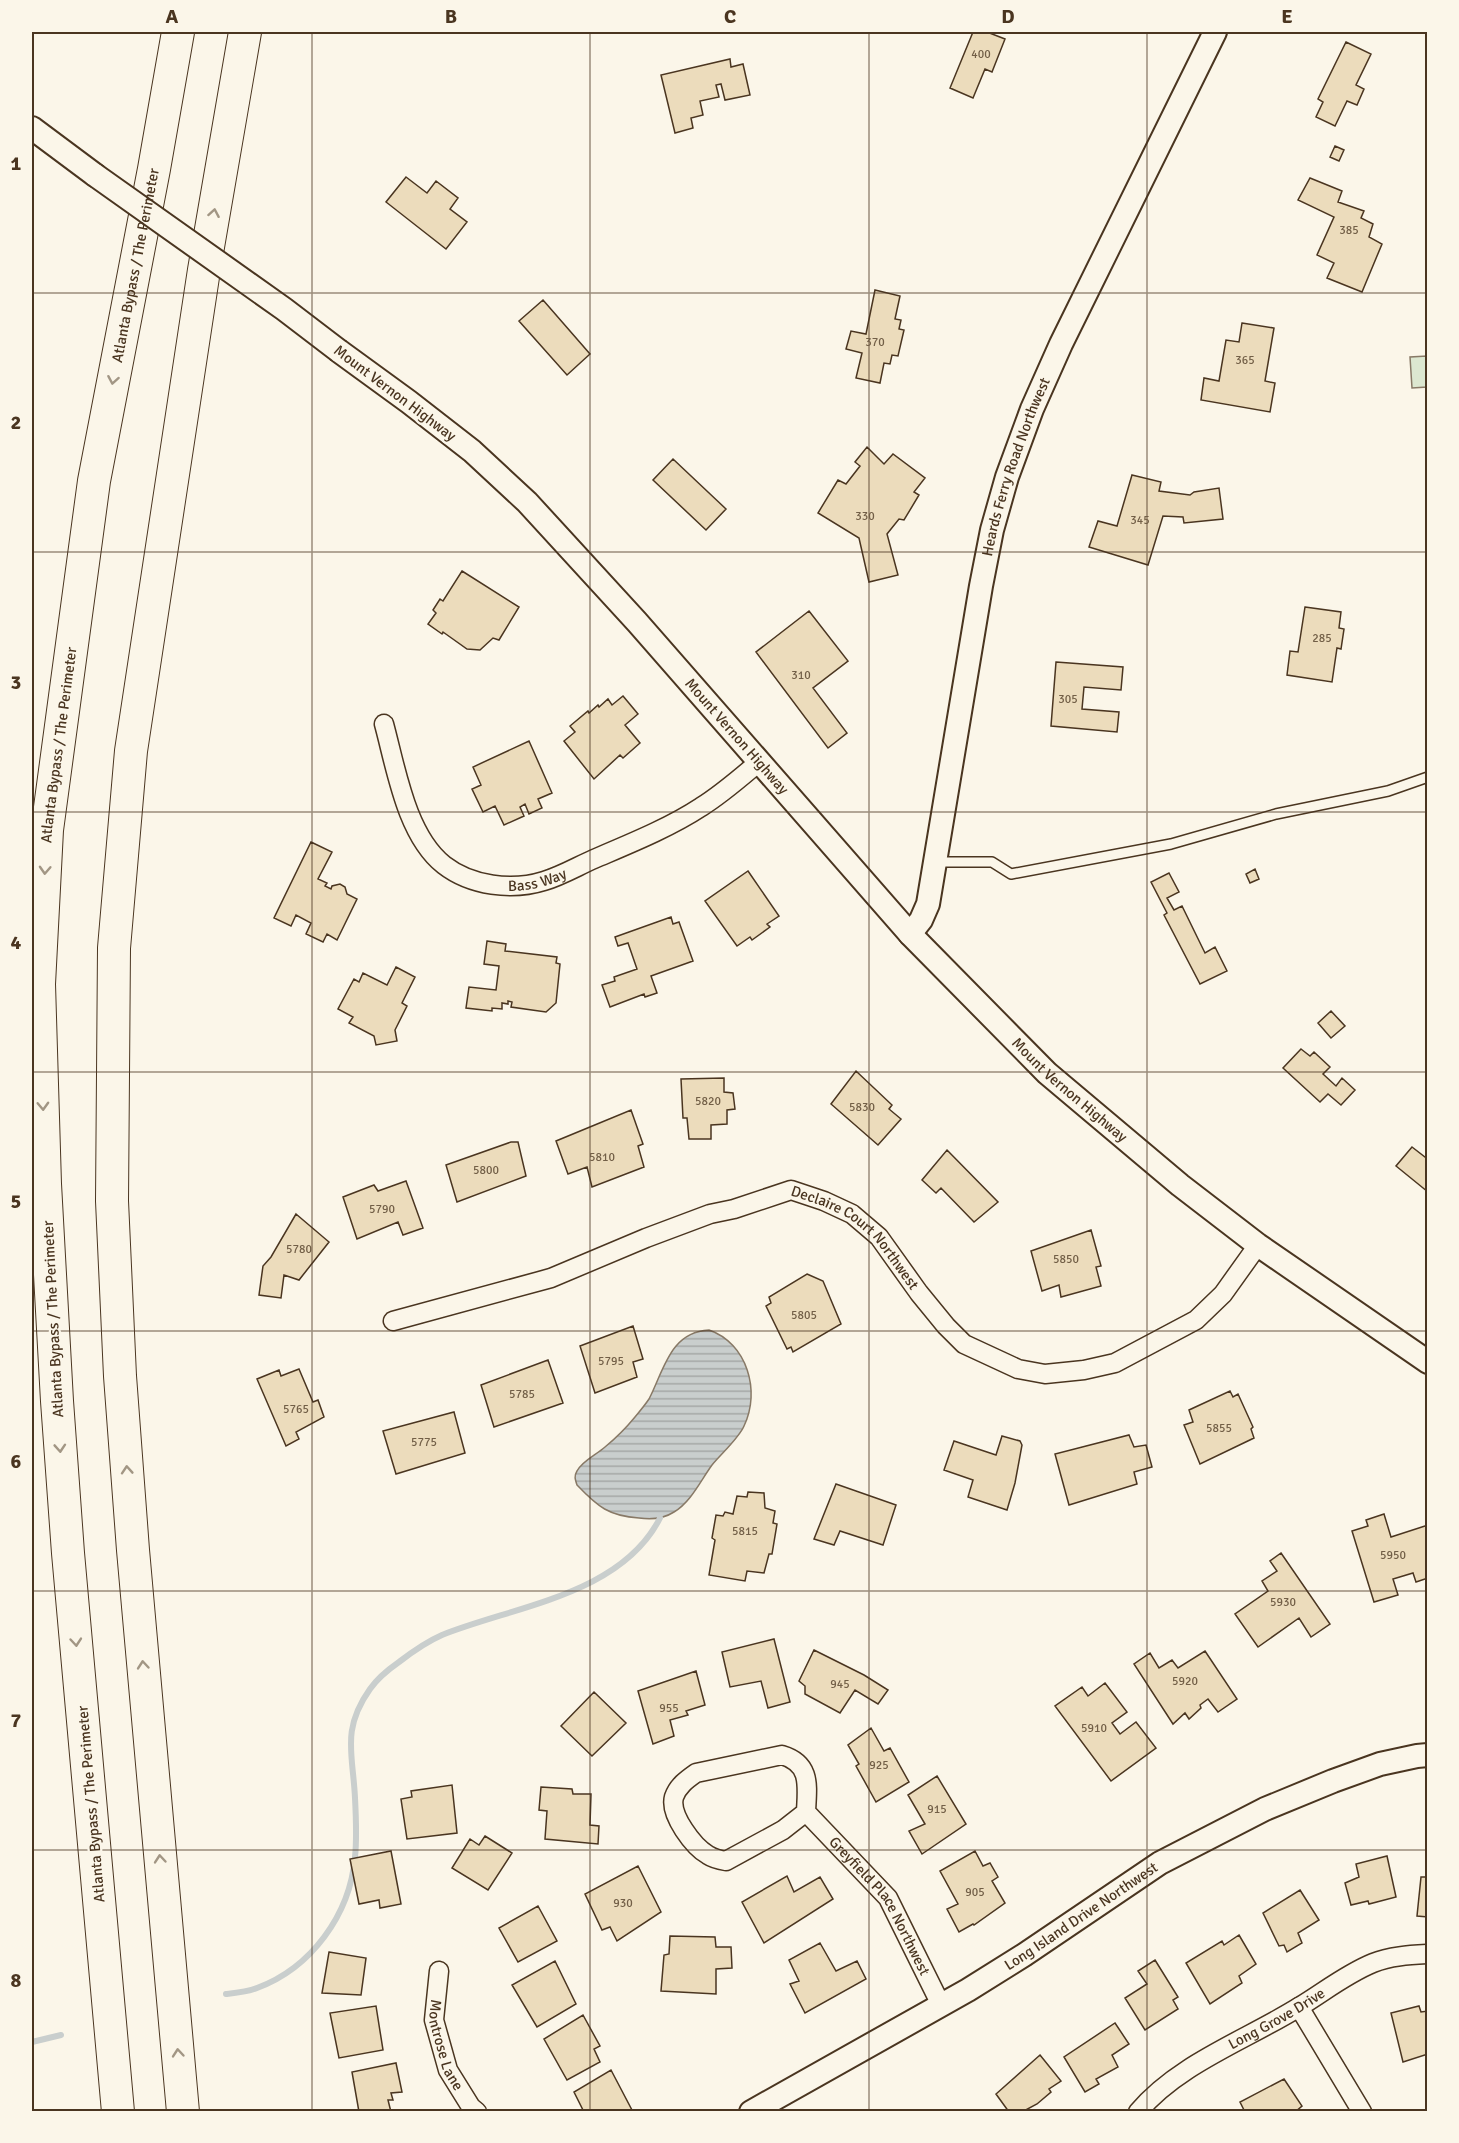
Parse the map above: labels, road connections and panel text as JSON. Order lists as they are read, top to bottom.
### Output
{
  "streets": {
    "highway": ["Atlanta Bypass / The Perimeter"],
    "street": [
      "Mount Vernon Highway",
      "Heards Ferry Road Northwest",
      "Bass Way",
      "Declaire Court Northwest",
      "Greyfield Place Northwest",
      "Long Island Drive Northwest",
      "Long Grove Drive",
      "Montrose Lane"
    ]
  },
  "crossings": [
    ["Mount Vernon Highway", "Heards Ferry Road Northwest"],
    ["Mount Vernon Highway", "Bass Way"],
    ["Mount Vernon Highway", "Declaire Court Northwest"],
    ["Greyfield Place Northwest", "Long Island Drive Northwest"]
  ],
  "house_numbers": [
    "400",
    "385",
    "370",
    "365",
    "330",
    "345",
    "285",
    "310",
    "305",
    "5820",
    "5830",
    "5810",
    "5800",
    "5790",
    "5780",
    "5850",
    "5805",
    "5795",
    "5785",
    "5765",
    "5855",
    "5775",
    "5815",
    "5950",
    "5930",
    "5920",
    "945",
    "955",
    "5910",
    "925",
    "915",
    "905",
    "930"
  ],
  "grid": {
    "columns": [
      "A",
      "B",
      "C",
      "D",
      "E"
    ],
    "rows": [
      "1",
      "2",
      "3",
      "4",
      "5",
      "6",
      "7",
      "8"
    ]
  }
}
